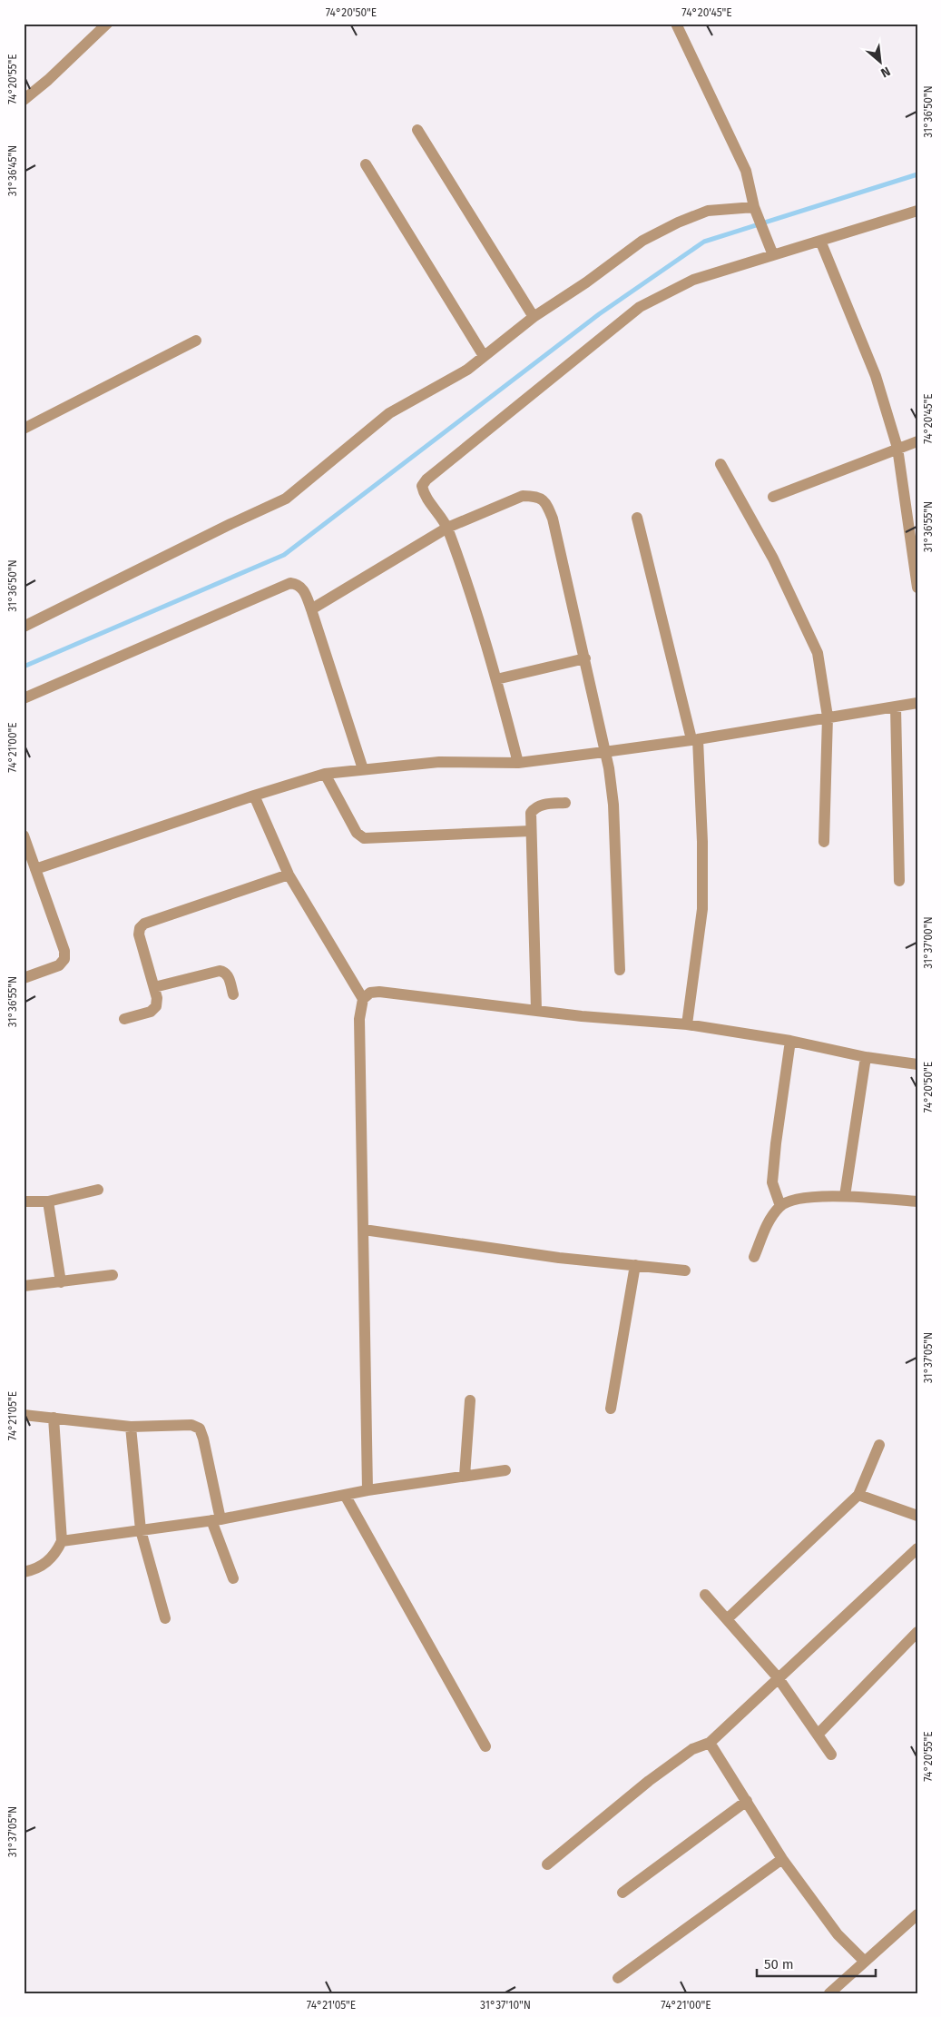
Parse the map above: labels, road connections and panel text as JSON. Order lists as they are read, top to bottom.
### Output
{
  "scale_bar": "50 m",
  "north": "bottom right",
  "coordinates": [
    "74°20'50\"E",
    "74°20'45\"E",
    "74°20'55\"E",
    "31°36'50\"N",
    "31°36'45\"N",
    "31°36'55\"N",
    "74°21'00\"E",
    "31°37'00\"N",
    "31°37'05\"N",
    "74°21'05\"E",
    "31°37'10\"N"
  ]
}
